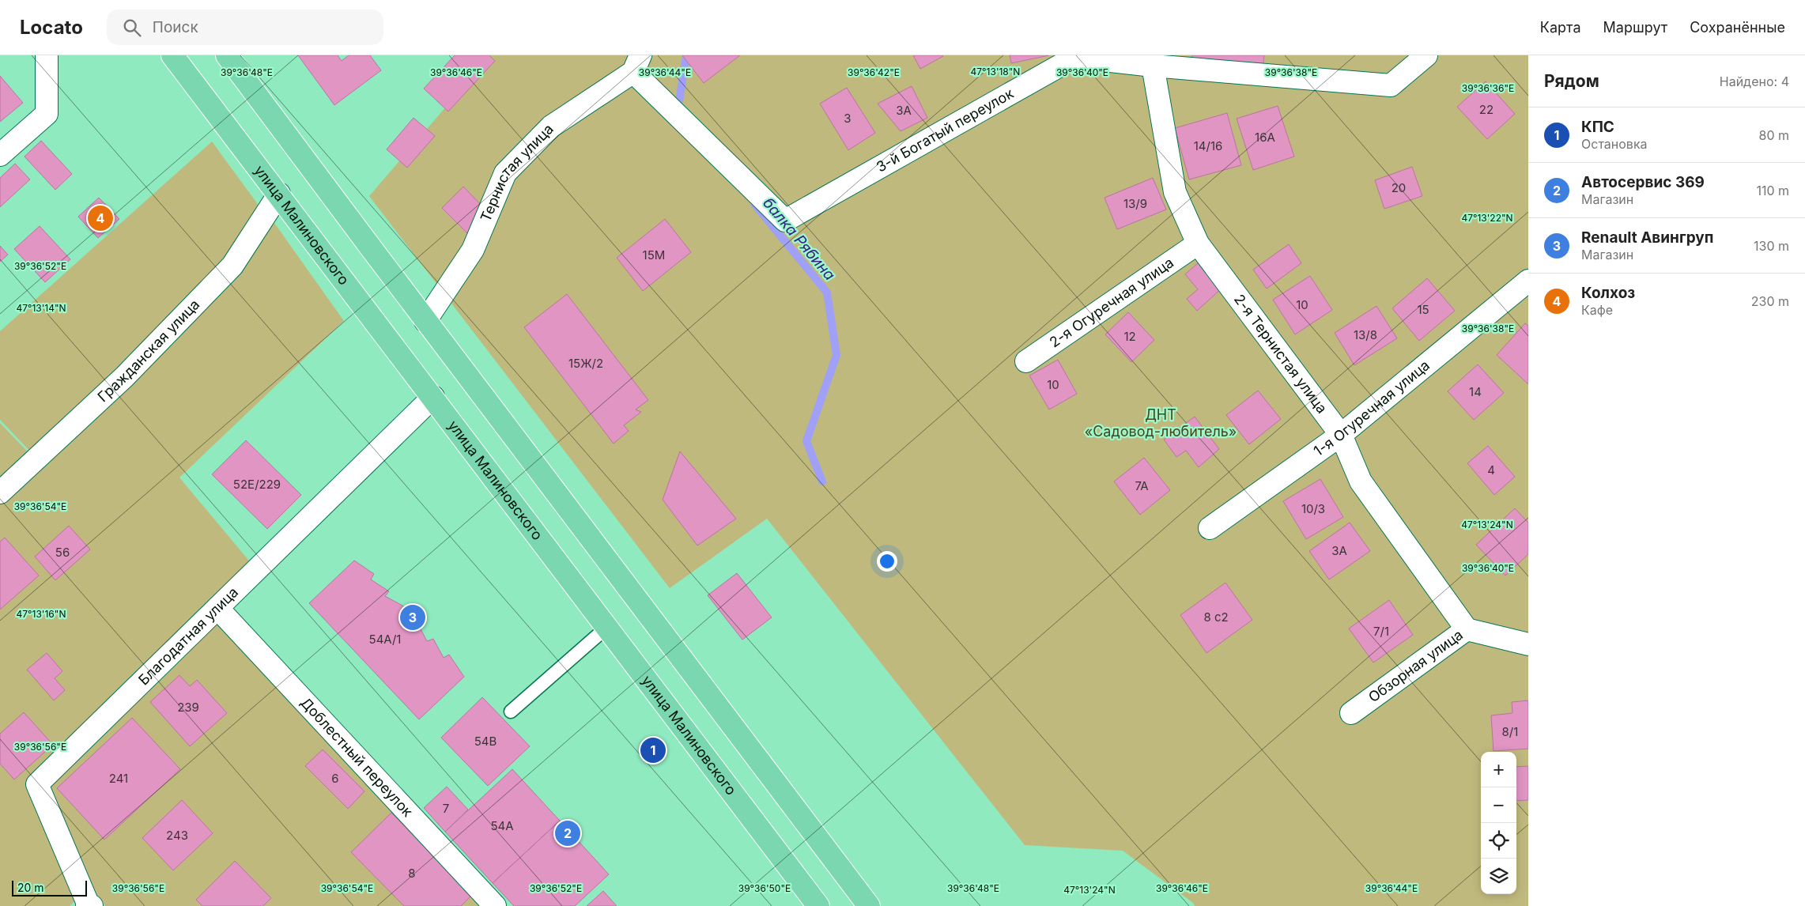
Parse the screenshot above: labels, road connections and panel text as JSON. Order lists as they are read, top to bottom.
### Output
{
  "streets": {
    "highway": ["улица Малиновского"],
    "street": [
      "3-й Богатый переулок",
      "Тернистая улица",
      "2-я Огуречная улица",
      "Гражданская улица",
      "2-я Тернистая улица",
      "1-я Огуречная улица",
      "Благодатная улица",
      "Обзорная улица",
      "Доблестный переулок"
    ]
  },
  "crossings": [
    ["3-й Богатый переулок", "Тернистая улица"],
    ["3-й Богатый переулок", "2-я Тернистая улица"],
    ["улица Малиновского", "Гражданская улица"],
    ["улица Малиновского", "Благодатная улица"],
    ["2-я Огуречная улица", "2-я Тернистая улица"],
    ["2-я Тернистая улица", "1-я Огуречная улица"],
    ["2-я Тернистая улица", "Обзорная улица"],
    ["Благодатная улица", "Доблестный переулок"]
  ],
  "water": ["балка Рябина"],
  "parks": ["ДНТ «Садовод-любитель»"],
  "house_numbers": [
    "22",
    "3А",
    "3",
    "16А",
    "14/16",
    "20",
    "13/9",
    "15М",
    "10",
    "15",
    "13/8",
    "12",
    "15Ж/2",
    "10",
    "14",
    "4",
    "52Е/229",
    "7А",
    "10/3",
    "3А",
    "56",
    "8 с2",
    "7/1",
    "54А/1",
    "239",
    "8/1",
    "54В",
    "241",
    "6",
    "7",
    "54А",
    "243",
    "8"
  ],
  "scale_bar": "20 m",
  "page": {
    "header": "Locato",
    "search": "Поиск",
    "nav": ["Карта", "Маршрут", "Сохранённые"],
    "heading": ["Рядом", "Найдено: 4"],
    "list": [
      {
        "mark": "1",
        "name": "КПС",
        "note": "Остановка",
        "value": "80 m"
      },
      {
        "mark": "2",
        "name": "Автосервис 369",
        "note": "Магазин",
        "value": "110 m"
      },
      {
        "mark": "3",
        "name": "Renault Авингруп",
        "note": "Магазин",
        "value": "130 m"
      },
      {
        "mark": "4",
        "name": "Колхоз",
        "note": "Кафе",
        "value": "230 m"
      }
    ],
    "pins": [
      "4",
      "3",
      "1",
      "2"
    ],
    "map_buttons": ["+", "−"],
    "scale": "20 m"
  },
  "coordinates": [
    "47°13'18\"N",
    "39°36'38\"E",
    "39°36'48\"E",
    "39°36'46\"E",
    "39°36'44\"E",
    "39°36'42\"E",
    "39°36'40\"E",
    "39°36'36\"E",
    "47°13'22\"N",
    "39°36'52\"E",
    "47°13'14\"N",
    "39°36'54\"E",
    "47°13'24\"N",
    "47°13'16\"N",
    "39°36'56\"E",
    "39°36'50\"E"
  ]
}
